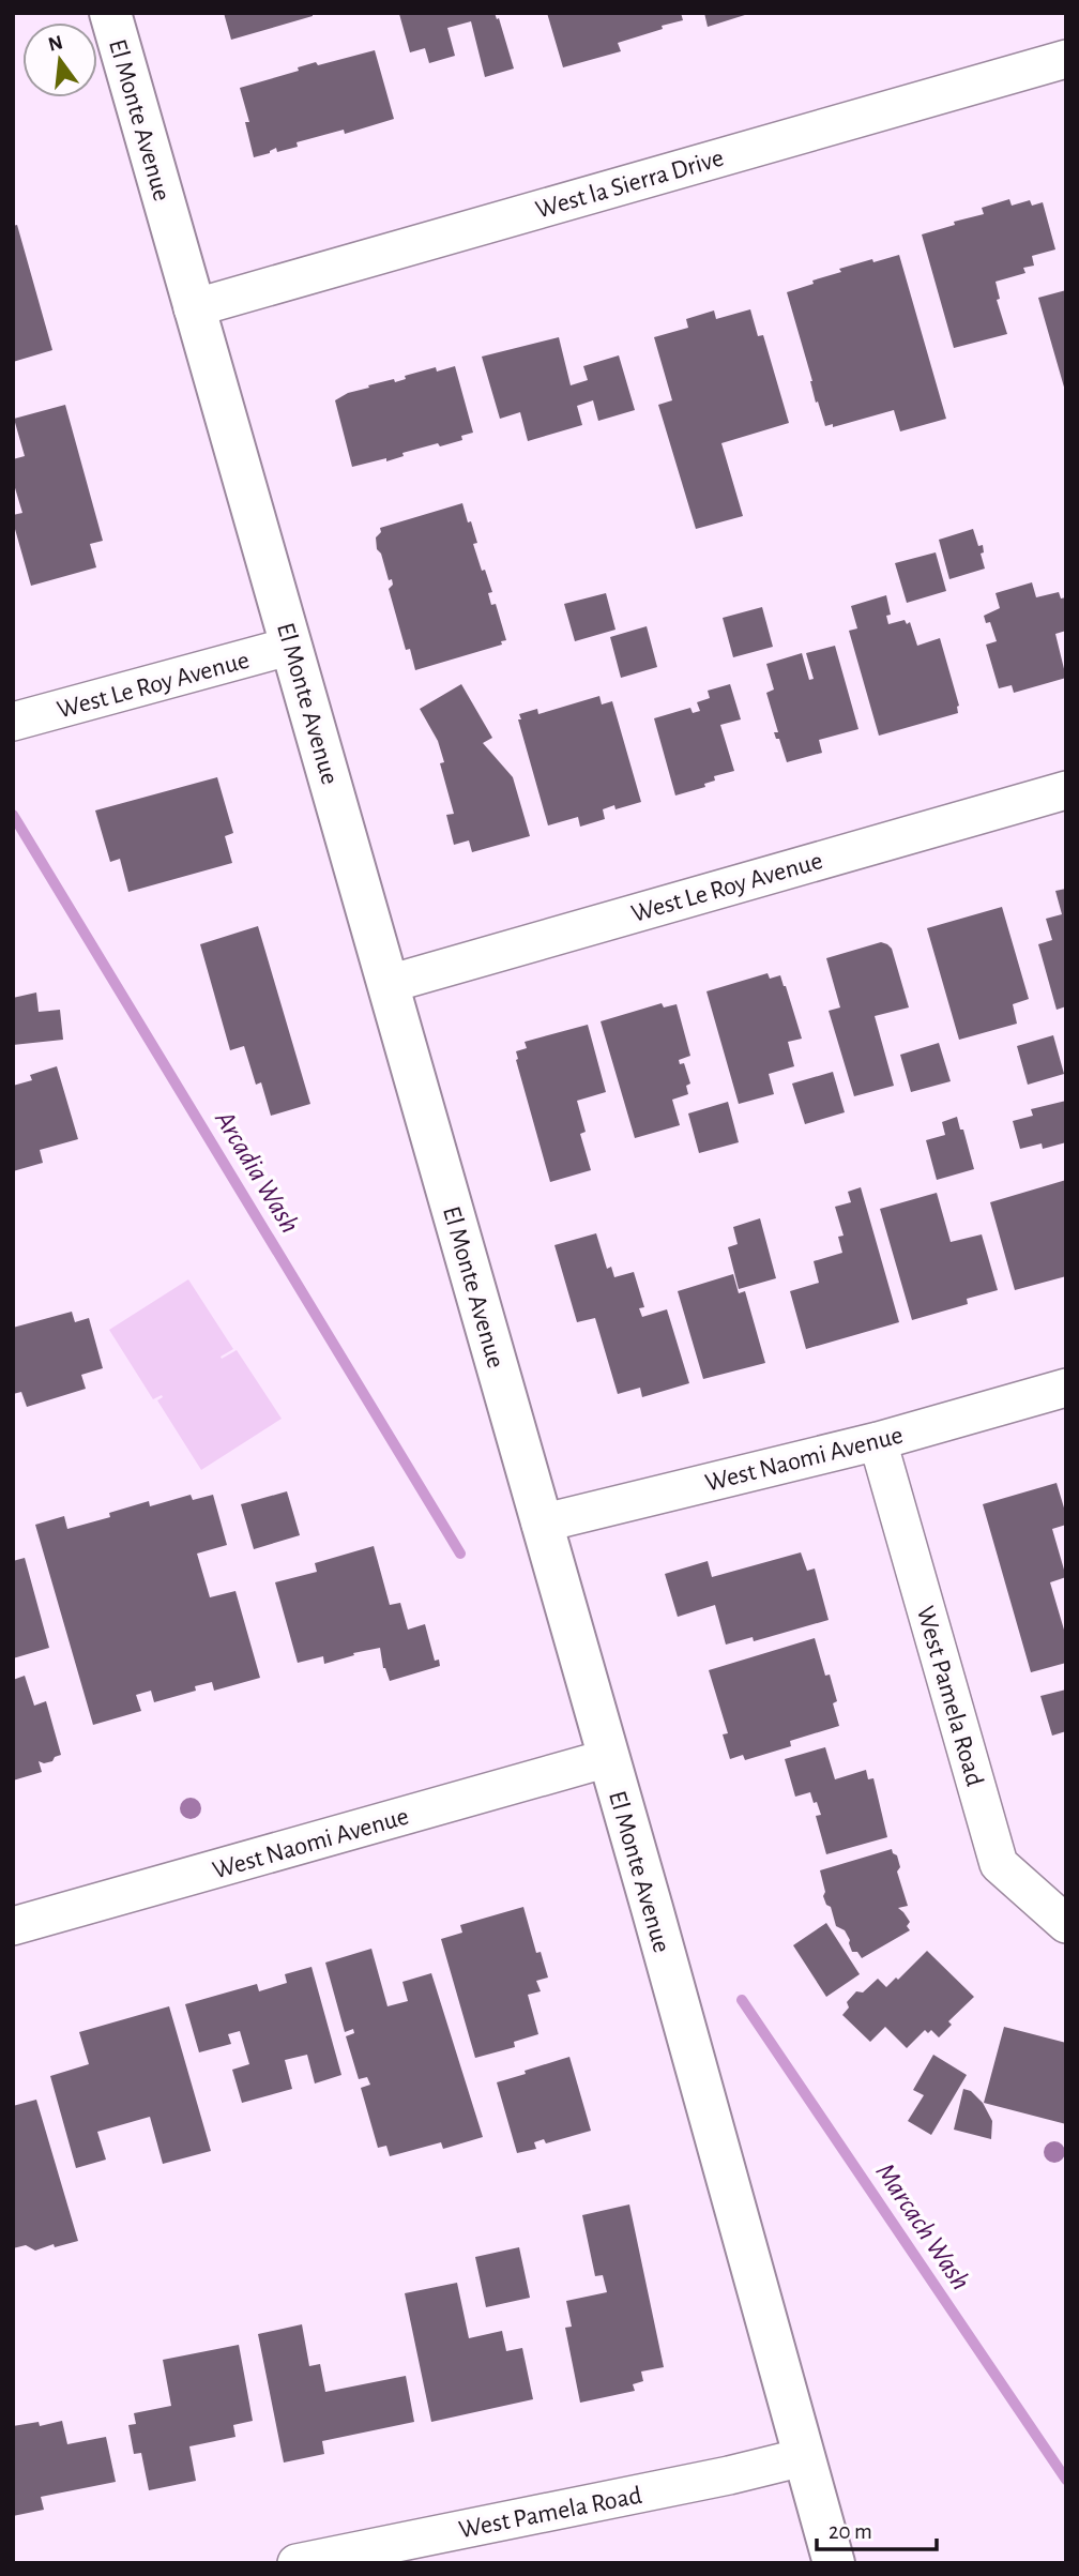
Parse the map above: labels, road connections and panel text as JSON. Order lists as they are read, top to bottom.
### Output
{
  "streets": {
    "street": [
      "El Monte Avenue",
      "West la Sierra Drive",
      "West Le Roy Avenue",
      "West Naomi Avenue",
      "West Pamela Road"
    ]
  },
  "crossings": [
    ["El Monte Avenue", "West la Sierra Drive"],
    ["El Monte Avenue", "West Le Roy Avenue"],
    ["El Monte Avenue", "West Naomi Avenue"],
    ["El Monte Avenue", "West Pamela Road"],
    ["West Naomi Avenue", "West Pamela Road"]
  ],
  "water": ["Arcadia Wash", "Marcach Wash"],
  "scale_bar": "20 m",
  "north": "top"
}
